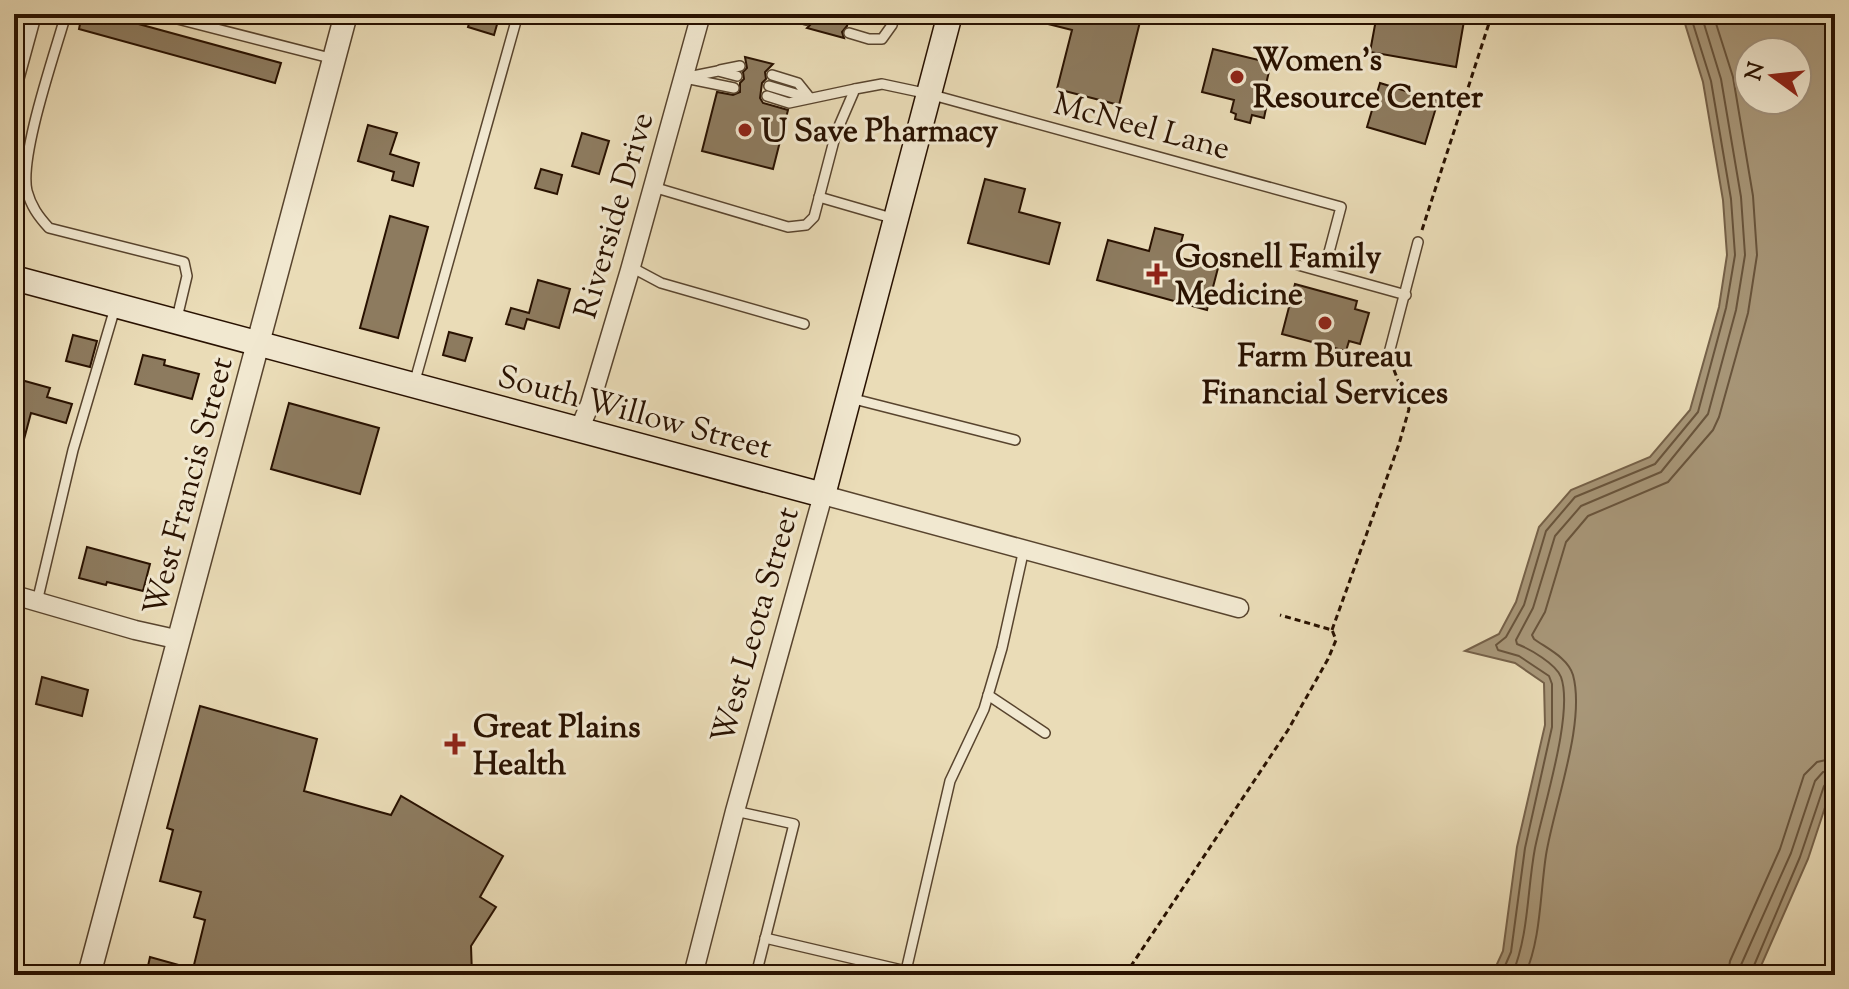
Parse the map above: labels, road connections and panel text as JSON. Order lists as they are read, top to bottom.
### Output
{
  "streets": {
    "main road": ["South Willow Street", "West Leota Street"],
    "street": ["Riverside Drive", "West Francis Street"],
    "lane": ["McNeel Lane"]
  },
  "crossings": [
    ["McNeel Lane", "West Leota Street"],
    ["Riverside Drive", "South Willow Street"],
    ["South Willow Street", "West Francis Street"],
    ["South Willow Street", "West Leota Street"]
  ],
  "places": {
    "other": ["Women's Resource Center", "U Save Pharmacy", "Farm Bureau Financial Services"],
    "health": ["Gosnell Family Medicine", "Great Plains Health"]
  },
  "north": "left"
}
